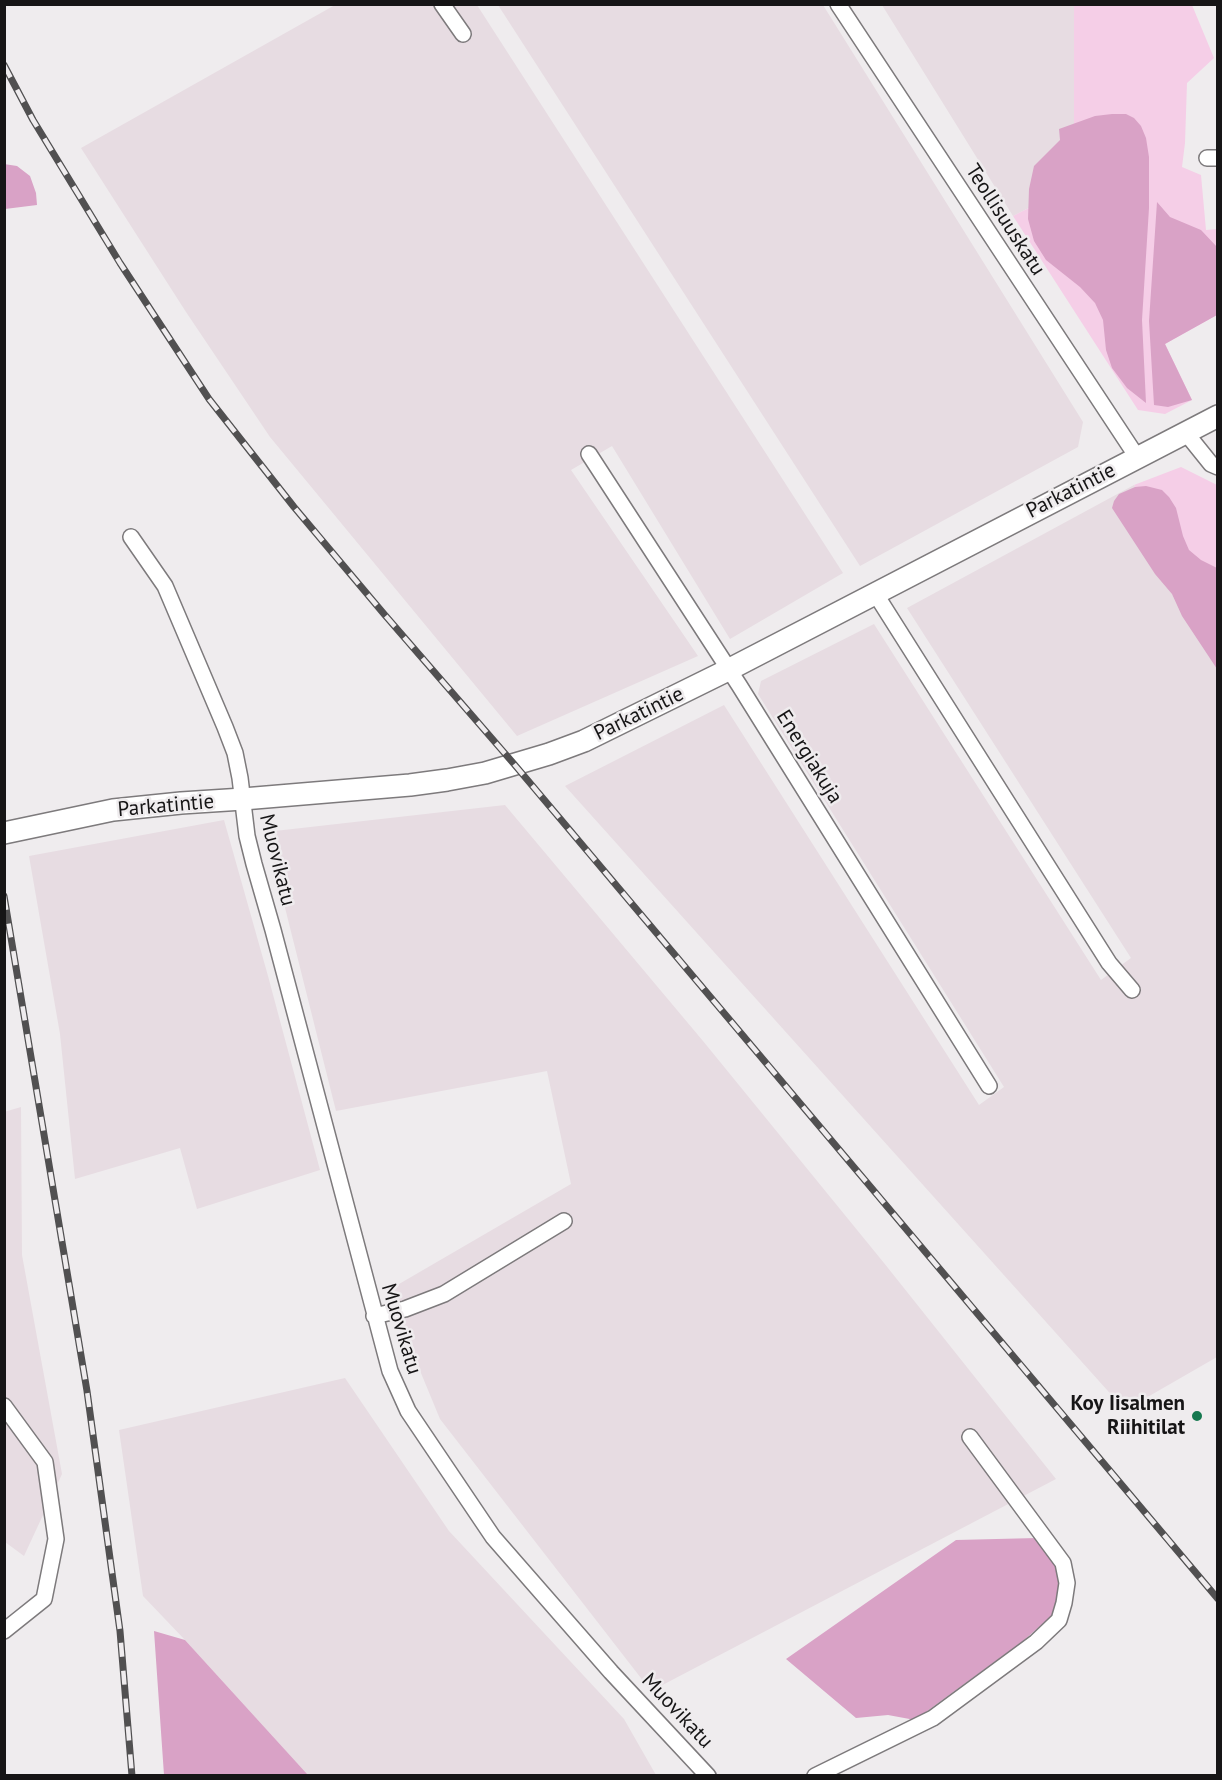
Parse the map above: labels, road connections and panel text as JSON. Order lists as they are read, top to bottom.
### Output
{
  "streets": {
    "street": [
      "Teollisuuskatu",
      "Parkatintie",
      "Energiakuja",
      "Muovikatu"
    ]
  },
  "crossings": [
    ["Teollisuuskatu", "Parkatintie"],
    ["Parkatintie", "Energiakuja"],
    ["Parkatintie", "Muovikatu"]
  ],
  "places": ["Koy Iisalmen Riihitilat"]
}
